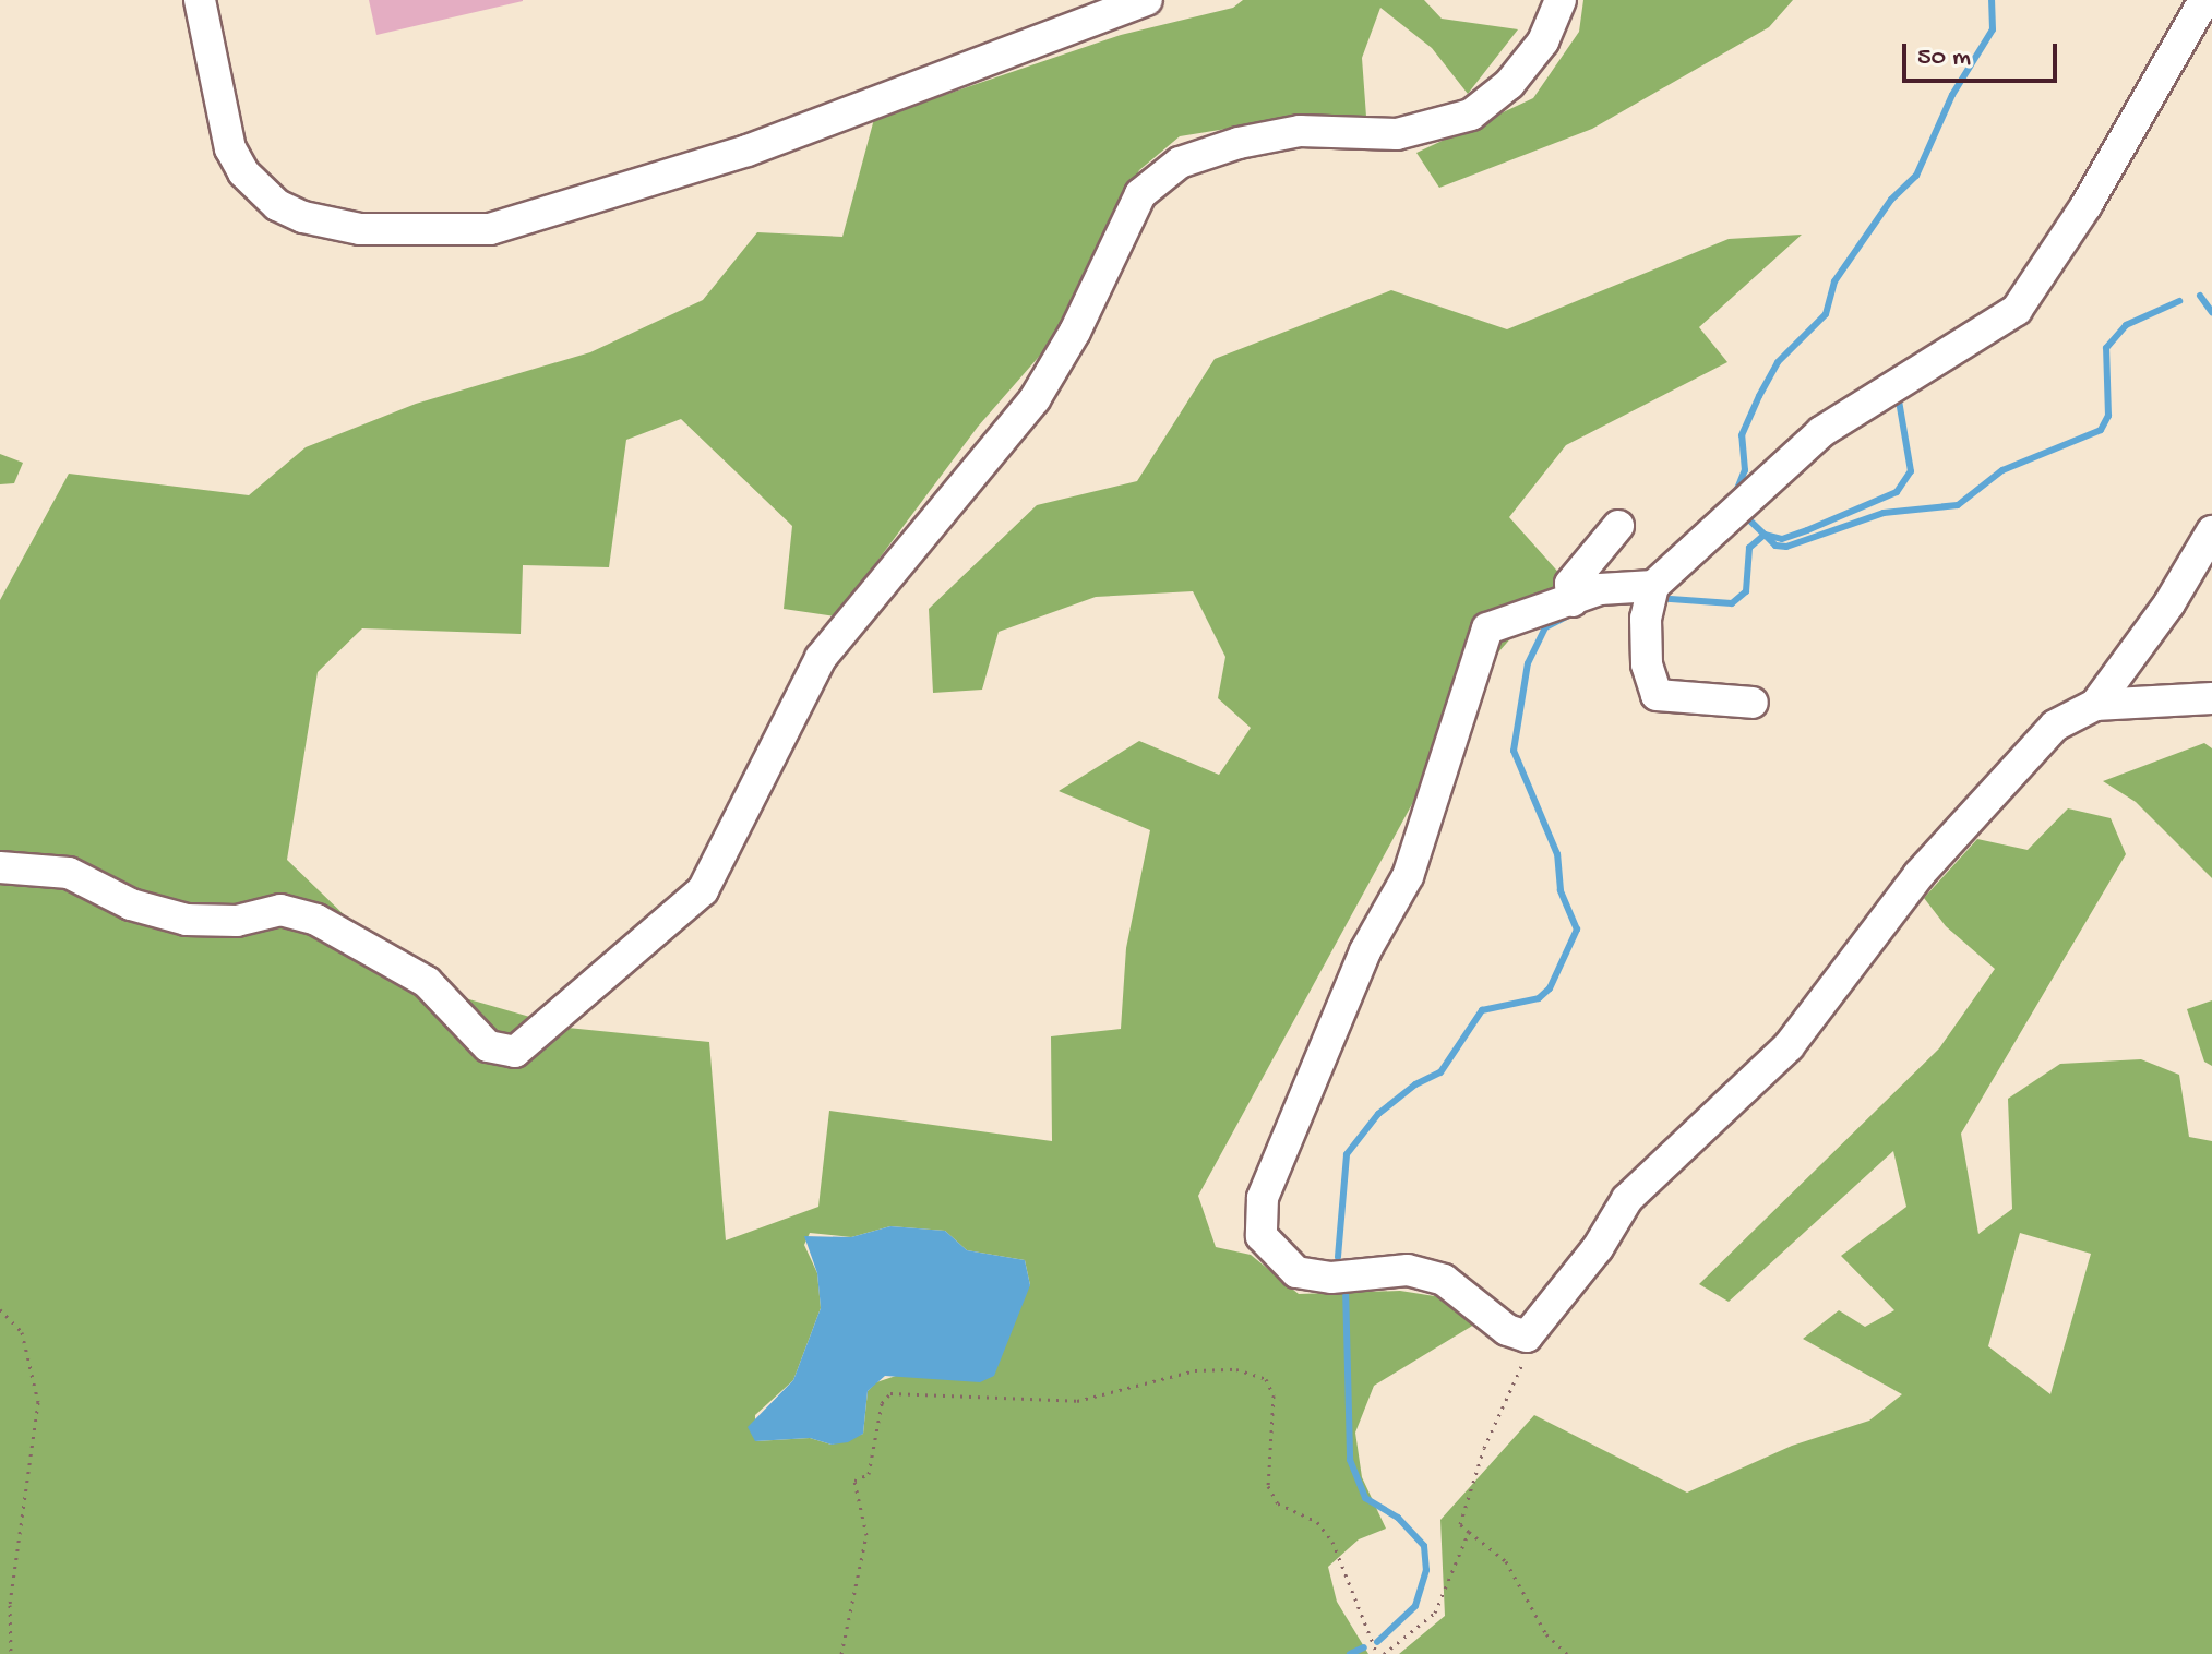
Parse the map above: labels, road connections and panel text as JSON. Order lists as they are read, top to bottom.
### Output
{
  "scale_bar": "50 m"
}
